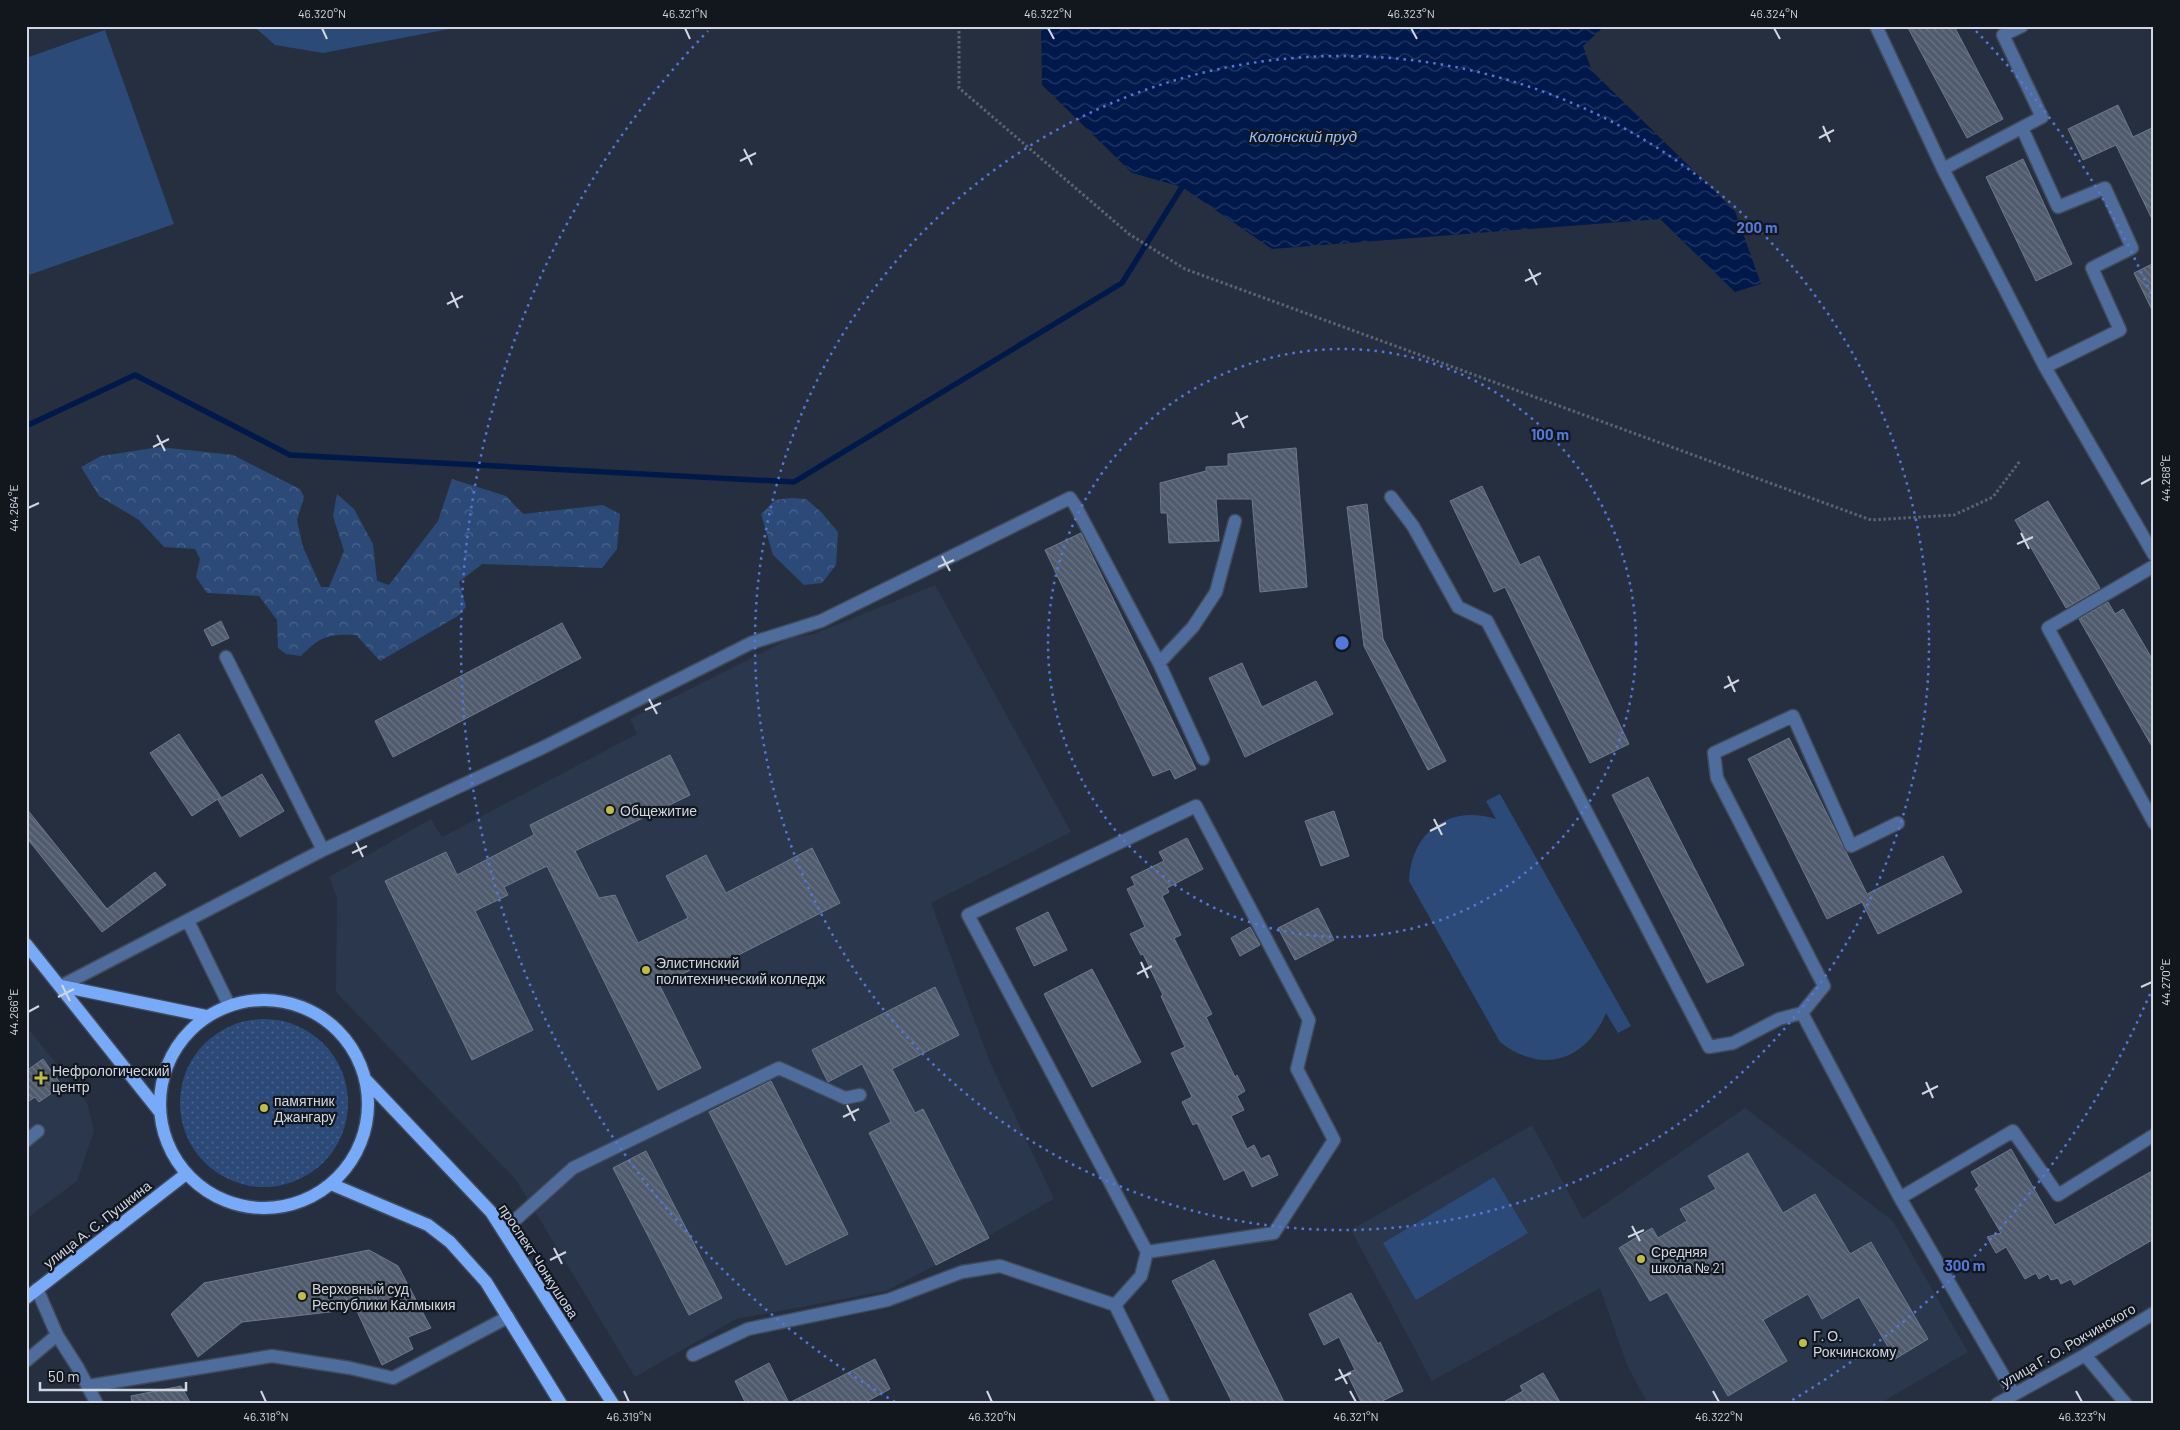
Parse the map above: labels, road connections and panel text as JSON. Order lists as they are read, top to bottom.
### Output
{
  "streets": {
    "main road": ["улица А. С. Пушкина", "проспект Чонкушова"],
    "street": ["улица Г. О. Рокчинского"]
  },
  "water": ["Колонский пруд"],
  "places": {
    "other": [
      "Общежитие",
      "Элистинский политехнический колледж",
      "памятник Джангару",
      "Средняя школа № 21",
      "Верховный суд Республики Калмыкия",
      "Г. О. Рокчинскому"
    ],
    "health": ["Нефрологический центр"]
  },
  "scale_bar": "50 m",
  "coordinates": [
    "46.320°N",
    "46.321°N",
    "46.322°N",
    "46.323°N",
    "46.324°N",
    "44.268°E",
    "44.264°E",
    "44.270°E",
    "44.266°E",
    "46.318°N",
    "46.319°N"
  ],
  "rings": ["200 m", "100 m", "300 m"]
}
